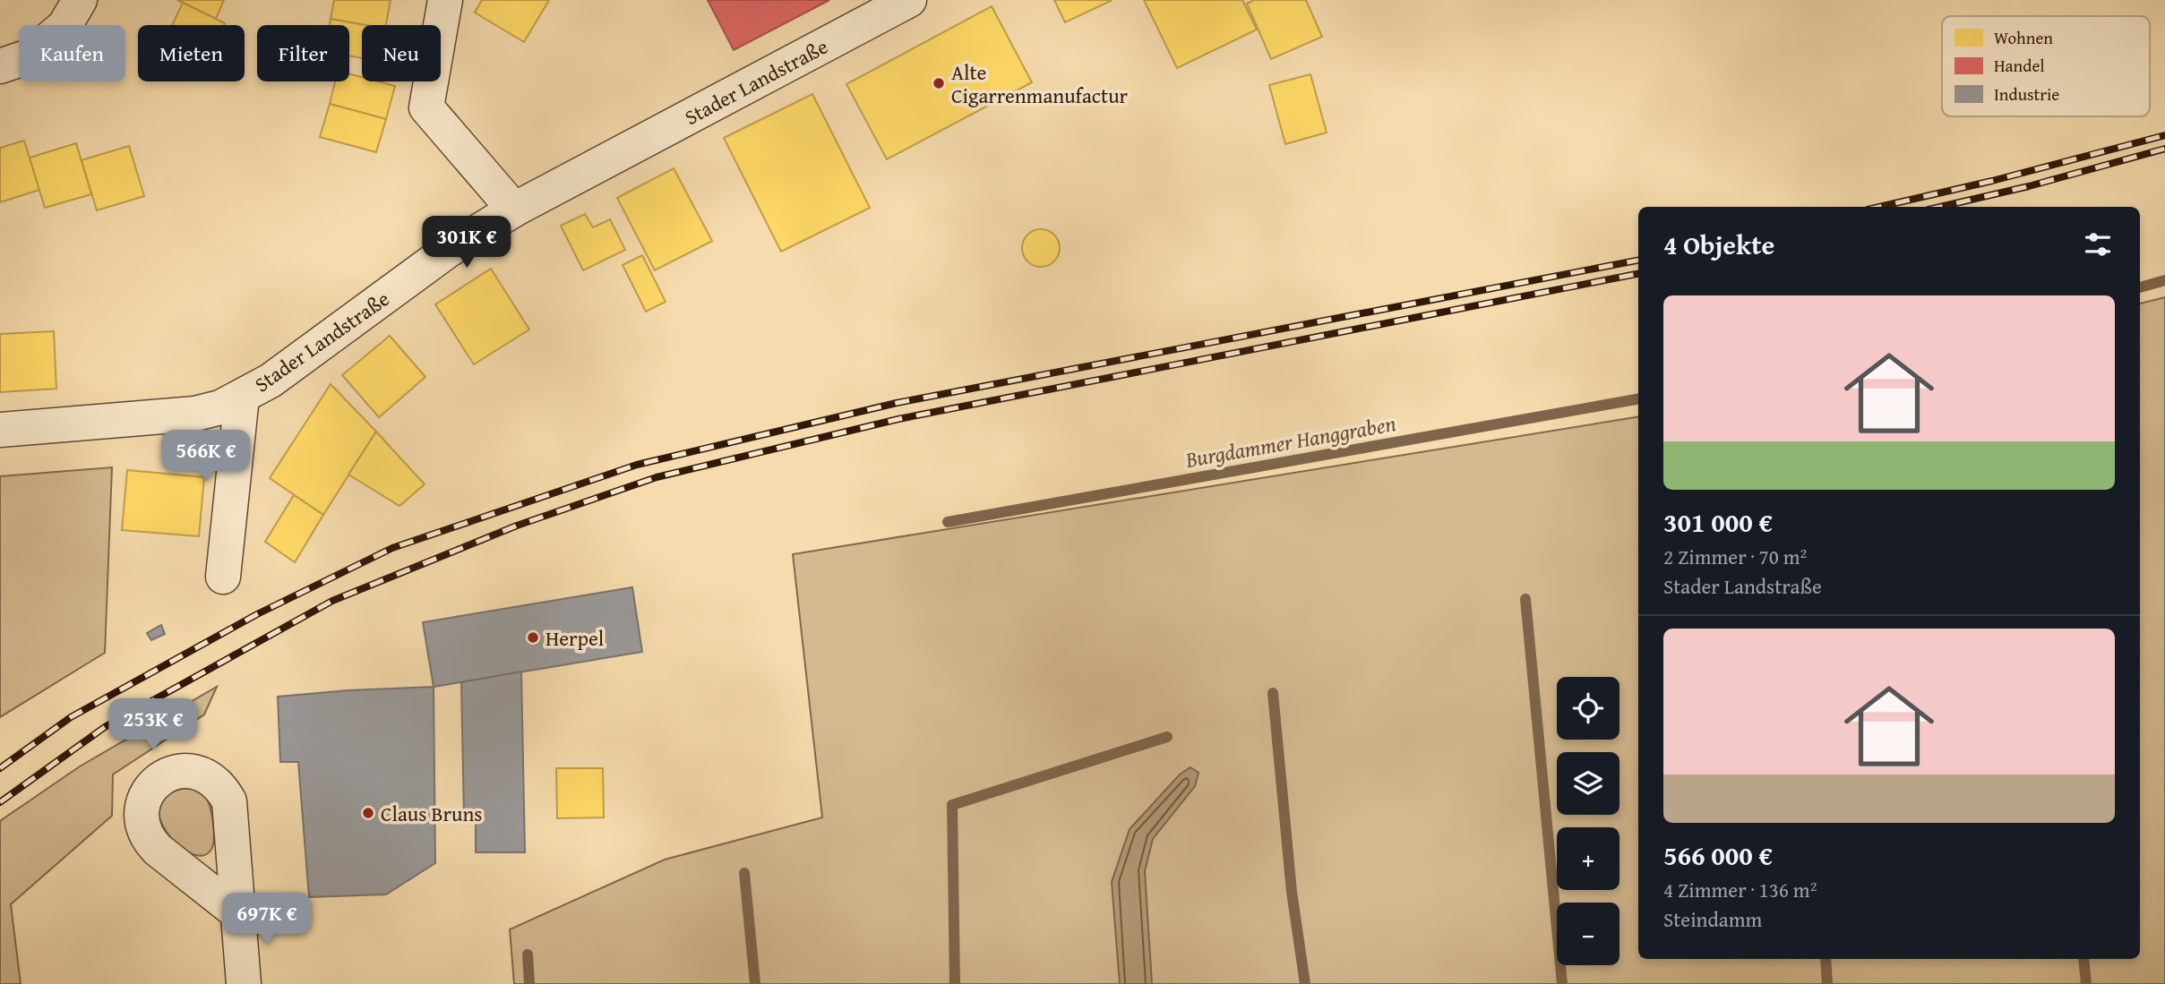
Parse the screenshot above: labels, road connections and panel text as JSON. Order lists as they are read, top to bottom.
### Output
{
  "streets": {
    "street": ["Stader Landstraße"]
  },
  "water": ["Burgdammer Hanggraben"],
  "places": ["Alte Cigarrenmanufactur", "Herpel", "Claus Bruns"],
  "legend": ["Wohnen", "Handel", "Industrie"],
  "page": {
    "chip": [
      "Kaufen",
      "Mieten",
      "Filter",
      "Neu"
    ],
    "heading": "4 Objekte",
    "price": [
      "301K €",
      "566K €",
      "253K €",
      "697K €"
    ],
    "list": [
      {
        "name": "301 000 €",
        "note": "2 Zimmer · 70 m² · Stader Landstraße"
      },
      {
        "name": "566 000 €",
        "note": "4 Zimmer · 136 m² · Steindamm"
      }
    ],
    "map_buttons": ["+", "−"]
  }
}
